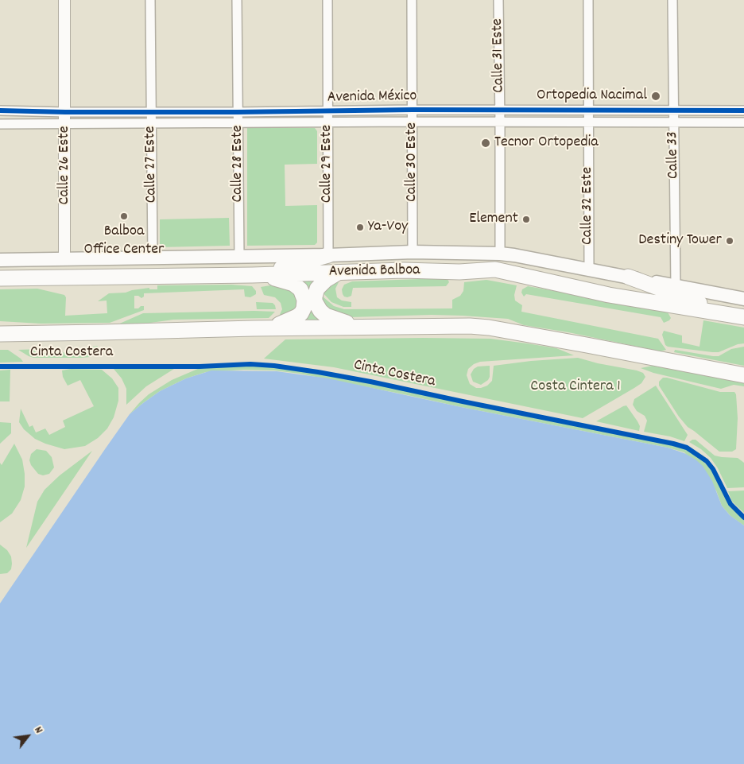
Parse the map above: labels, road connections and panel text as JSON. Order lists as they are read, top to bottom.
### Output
{
  "streets": {
    "highway": ["Avenida Balboa", "Cinta Costera"],
    "street": [
      "Calle 31 Este",
      "Avenida México",
      "Calle 33",
      "Calle 30 Este",
      "Calle 28 Este",
      "Calle 29 Este",
      "Calle 27 Este",
      "Calle 26 Este",
      "Calle 32 Este"
    ]
  },
  "crossings": [
    ["Calle 31 Este", "Avenida México"],
    ["Calle 31 Este", "Avenida Balboa"],
    ["Avenida México", "Calle 33"],
    ["Avenida México", "Calle 30 Este"],
    ["Avenida México", "Calle 28 Este"],
    ["Avenida México", "Calle 29 Este"],
    ["Avenida México", "Calle 27 Este"],
    ["Avenida México", "Calle 26 Este"],
    ["Avenida México", "Calle 32 Este"],
    ["Calle 33", "Avenida Balboa"],
    ["Calle 30 Este", "Avenida Balboa"],
    ["Calle 28 Este", "Avenida Balboa"],
    ["Calle 29 Este", "Avenida Balboa"],
    ["Calle 27 Este", "Avenida Balboa"],
    ["Calle 26 Este", "Avenida Balboa"],
    ["Calle 32 Este", "Avenida Balboa"]
  ],
  "parks": ["Costa Cintera 1"],
  "places": [
    "Ortopedia Nacimal",
    "Tecnor Ortopedia",
    "Balboa Office Center",
    "Element",
    "Ya-Voy",
    "Destiny Tower"
  ],
  "north": "top right"
}
